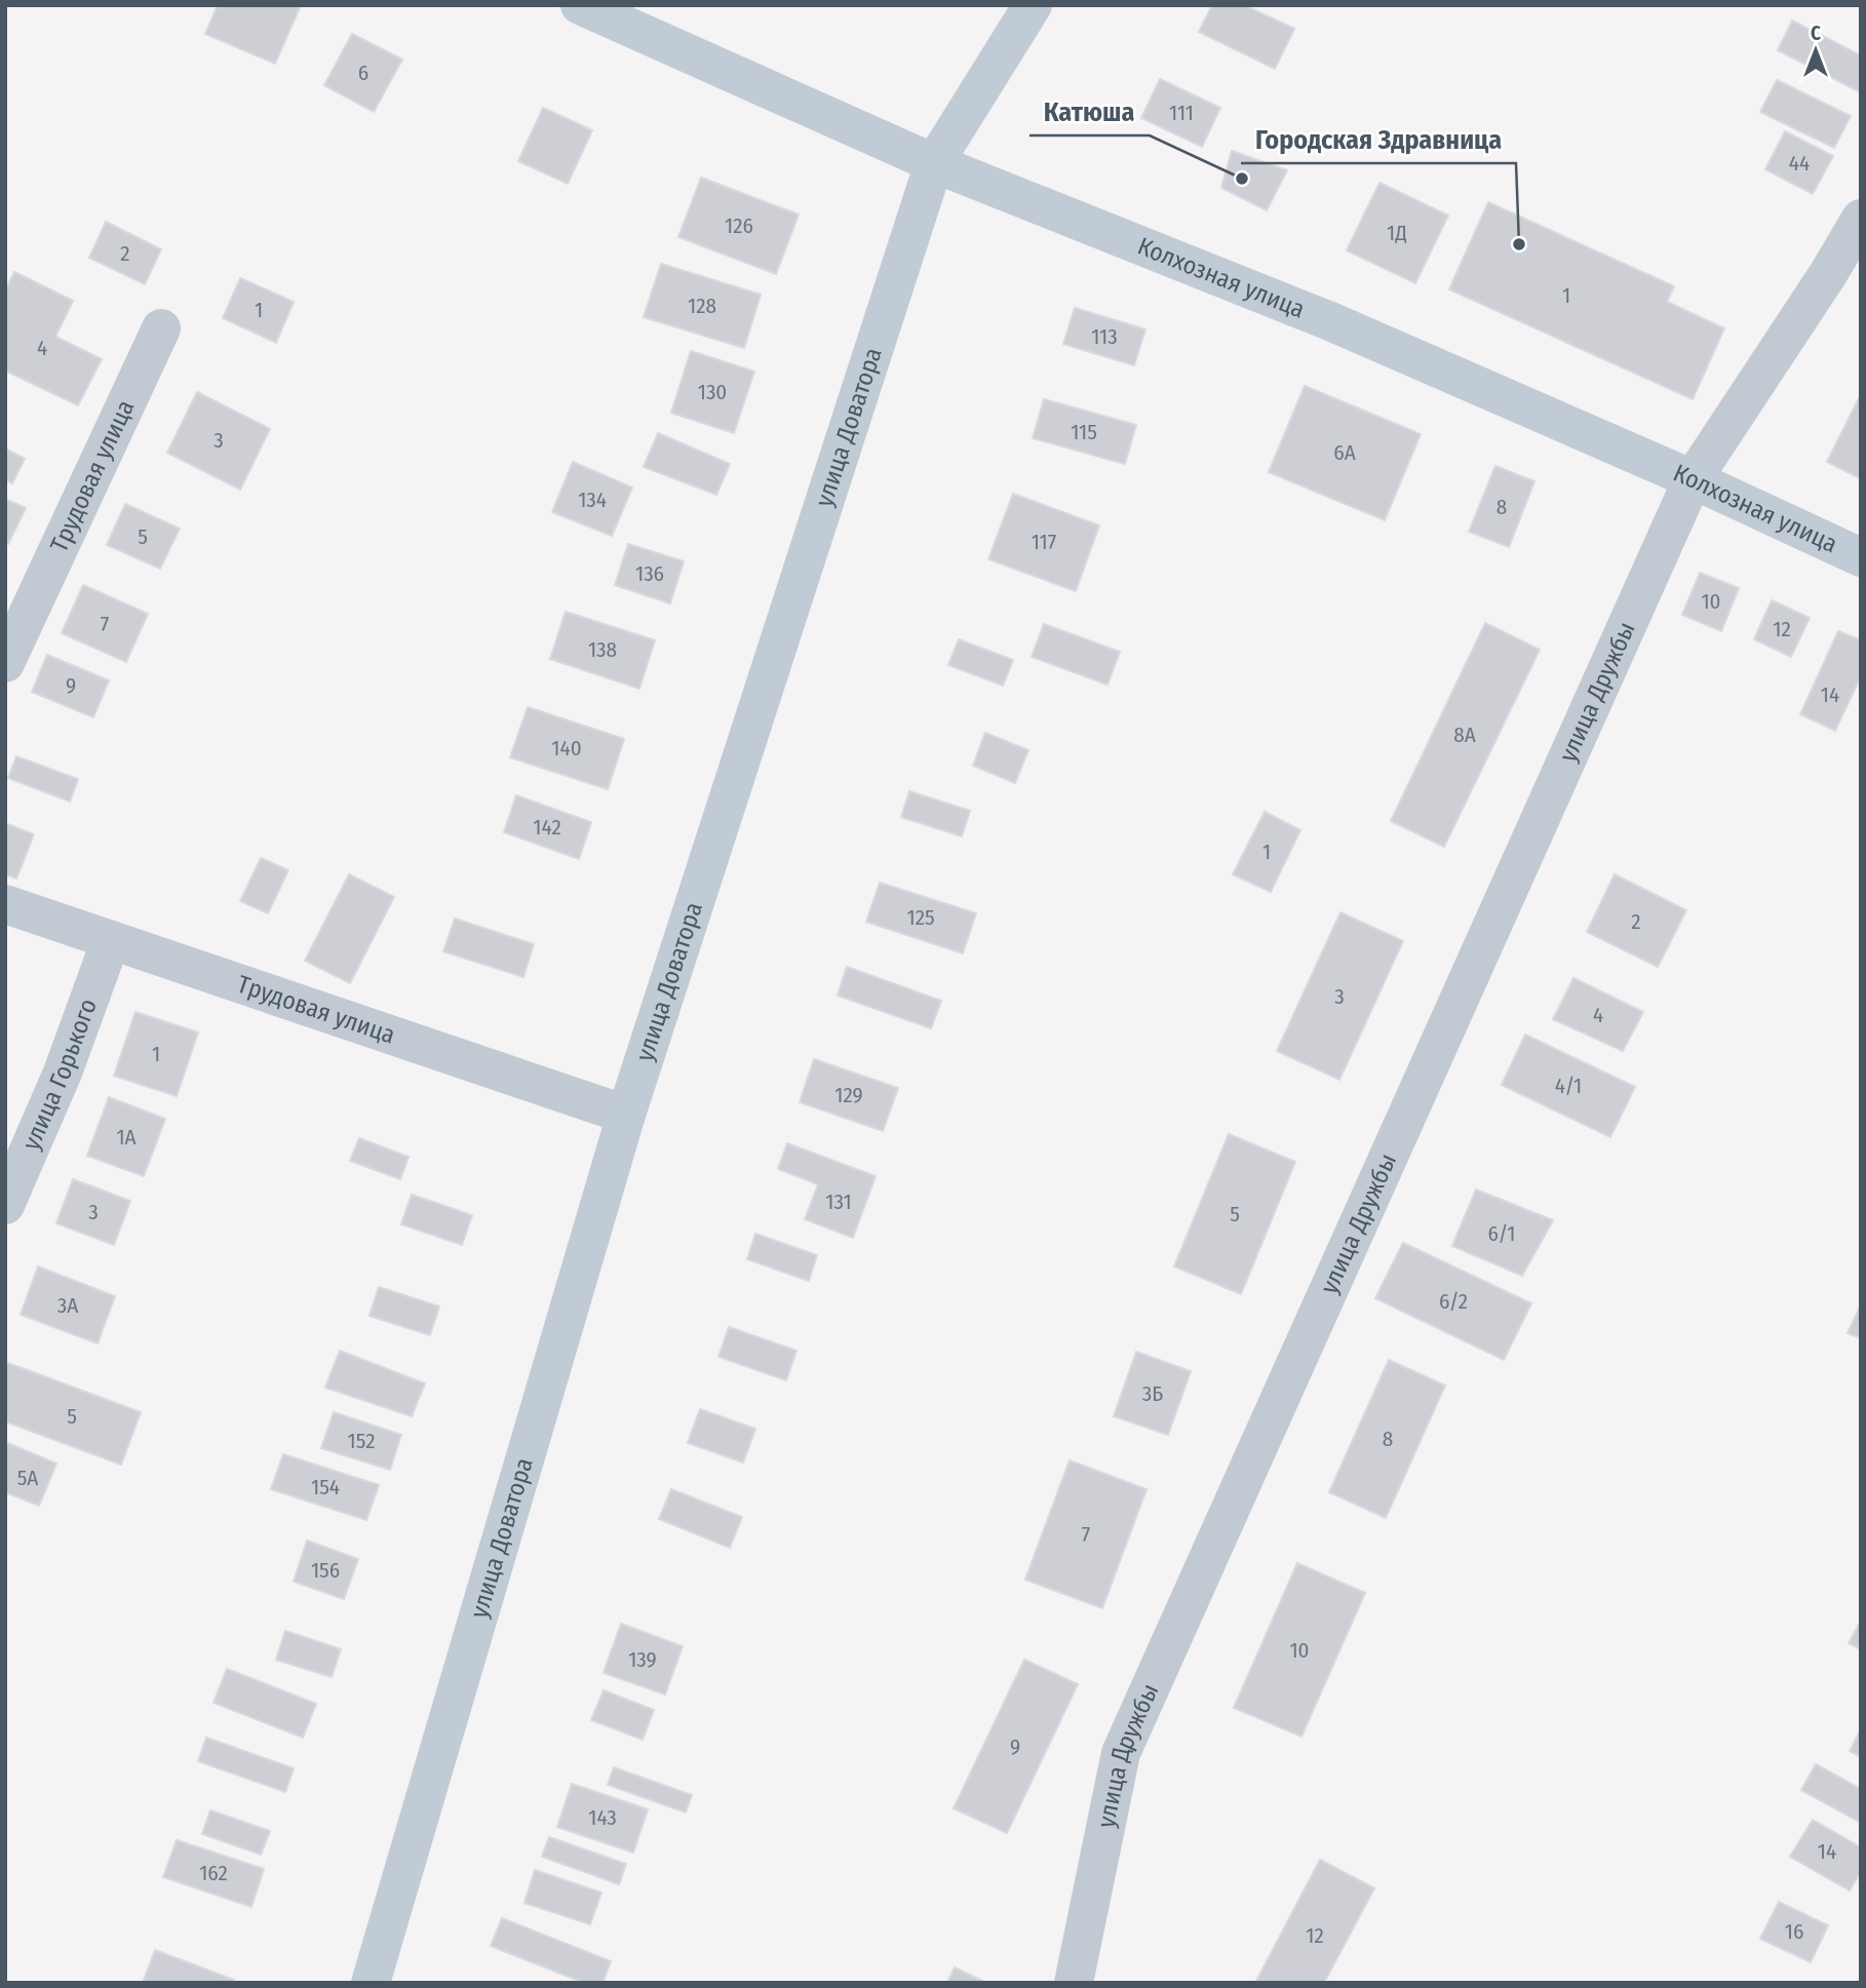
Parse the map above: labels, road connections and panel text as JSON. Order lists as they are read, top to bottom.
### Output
{
  "streets": {
    "street": [
      "Колхозная улица",
      "улица Доватора",
      "Трудовая улица",
      "улица Дружбы",
      "улица Горького"
    ]
  },
  "crossings": [
    ["Колхозная улица", "улица Доватора"],
    ["Колхозная улица", "улица Дружбы"],
    ["улица Доватора", "Трудовая улица"],
    ["Трудовая улица", "улица Горького"]
  ],
  "places": ["Катюша", "Городская Здравница"],
  "house_numbers": [
    "6",
    "111",
    "44",
    "126",
    "1Д",
    "2",
    "1",
    "128",
    "1",
    "113",
    "4",
    "130",
    "115",
    "3",
    "6А",
    "134",
    "8",
    "5",
    "117",
    "136",
    "10",
    "7",
    "12",
    "138",
    "9",
    "14",
    "8А",
    "140",
    "142",
    "1",
    "125",
    "2",
    "3",
    "4",
    "1",
    "4/1",
    "129",
    "1А",
    "131",
    "3",
    "5",
    "6/1",
    "6/2",
    "3А",
    "3Б",
    "5",
    "8",
    "152",
    "5А",
    "154",
    "7",
    "156",
    "10",
    "139",
    "9",
    "143",
    "14",
    "162",
    "16",
    "12"
  ],
  "north": "top"
}
